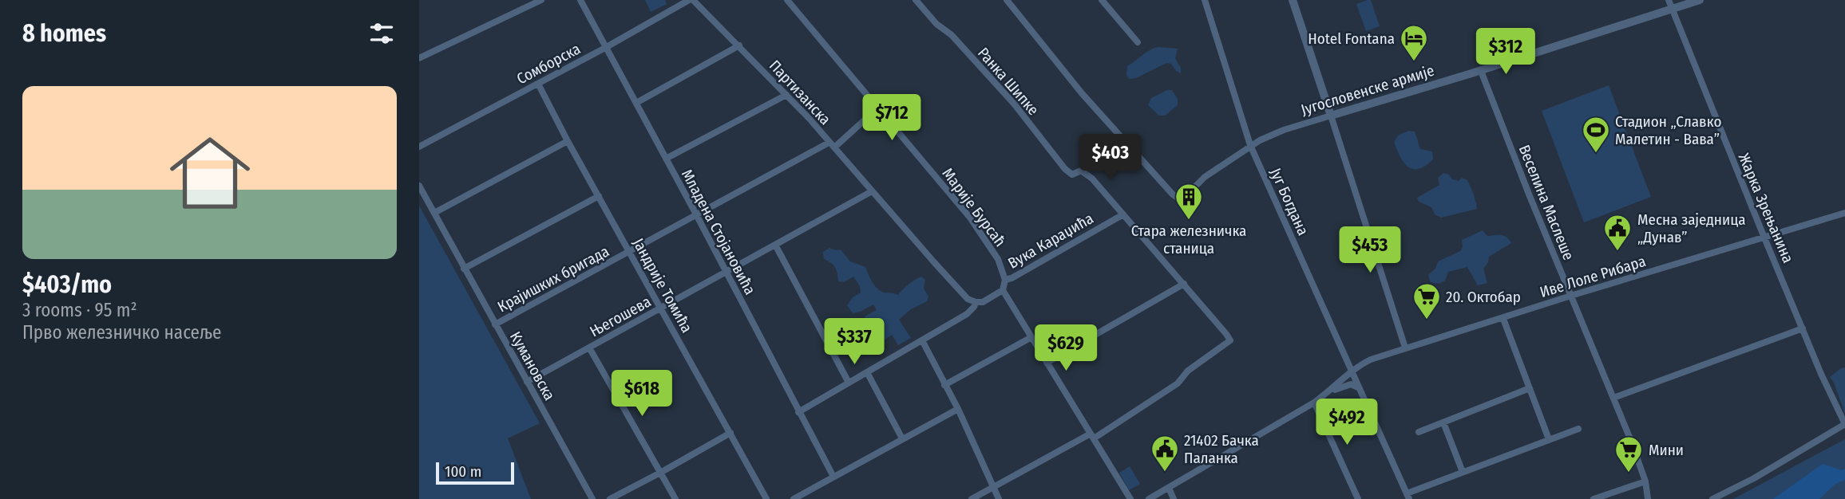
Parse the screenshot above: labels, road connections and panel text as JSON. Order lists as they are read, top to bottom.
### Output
{
  "streets": {
    "street": [
      "Сомборска",
      "Ранка Шипке",
      "Југословенске армије",
      "Партизанска",
      "Југ Богдана",
      "Веселина Маслеше",
      "Марије Бурсаћ",
      "Жарка Зрењанина",
      "Младена Стојановића",
      "Вука Караџића",
      "Иве Лоле Рибара",
      "Крајишких бригада",
      "Јандрије Томића",
      "Његошева",
      "Кумановска"
    ]
  },
  "crossings": [
    ["Сомборска", "Партизанска"],
    ["Сомборска", "Младена Стојановића"],
    ["Сомборска", "Јандрије Томића"],
    ["Ранка Шипке", "Вука Караџића"],
    ["Југословенске армије", "Југ Богдана"],
    ["Југословенске армије", "Веселина Маслеше"],
    ["Југословенске армије", "Жарка Зрењанина"],
    ["Партизанска", "Вука Караџића"],
    ["Партизанска", "Крајишких бригада"],
    ["Партизанска", "Његошева"],
    ["Југ Богдана", "Иве Лоле Рибара"],
    ["Веселина Маслеше", "Иве Лоле Рибара"],
    ["Марије Бурсаћ", "Вука Караџића"],
    ["Марије Бурсаћ", "Крајишких бригада"],
    ["Жарка Зрењанина", "Иве Лоле Рибара"],
    ["Младена Стојановића", "Вука Караџића"],
    ["Младена Стојановића", "Крајишких бригада"],
    ["Младена Стојановића", "Његошева"],
    ["Крајишких бригада", "Јандрије Томића"],
    ["Крајишких бригада", "Кумановска"],
    ["Јандрије Томића", "Његошева"],
    ["Његошева", "Кумановска"]
  ],
  "places": {
    "hotel": ["Hotel Fontana"],
    "sports": ["Стадион „Славко Малетин - Вава”"],
    "building": ["Стара железничка станица"],
    "public building": ["Месна заједница „Дунав”", "21402 Бачка Паланка"],
    "supermarket": ["20. Октобар", "Мини"]
  },
  "scale_bar": "100 m",
  "page": {
    "heading": "8 homes",
    "price": [
      "$312",
      "$712",
      "$403",
      "$453",
      "$337",
      "$629",
      "$618",
      "$492"
    ],
    "list": [
      {
        "name": "$403/mo",
        "note": "3 rooms · 95 m² · Прво железничко насеље"
      }
    ],
    "scale": "100 m"
  }
}
